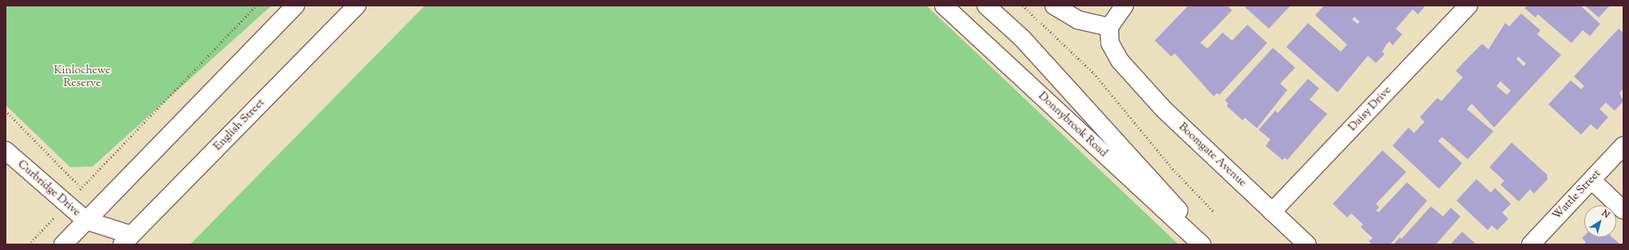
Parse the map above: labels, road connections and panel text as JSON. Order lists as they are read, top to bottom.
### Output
{
  "streets": {
    "street": [
      "Daisy Drive",
      "English Street",
      "Donnybrook Road",
      "Boomgate Avenue",
      "Curbridge Drive",
      "Wattle Street"
    ]
  },
  "crossings": [
    ["Daisy Drive", "Boomgate Avenue"],
    ["English Street", "Curbridge Drive"]
  ],
  "parks": ["Kinlochewe Reserve"],
  "north": "top right"
}
